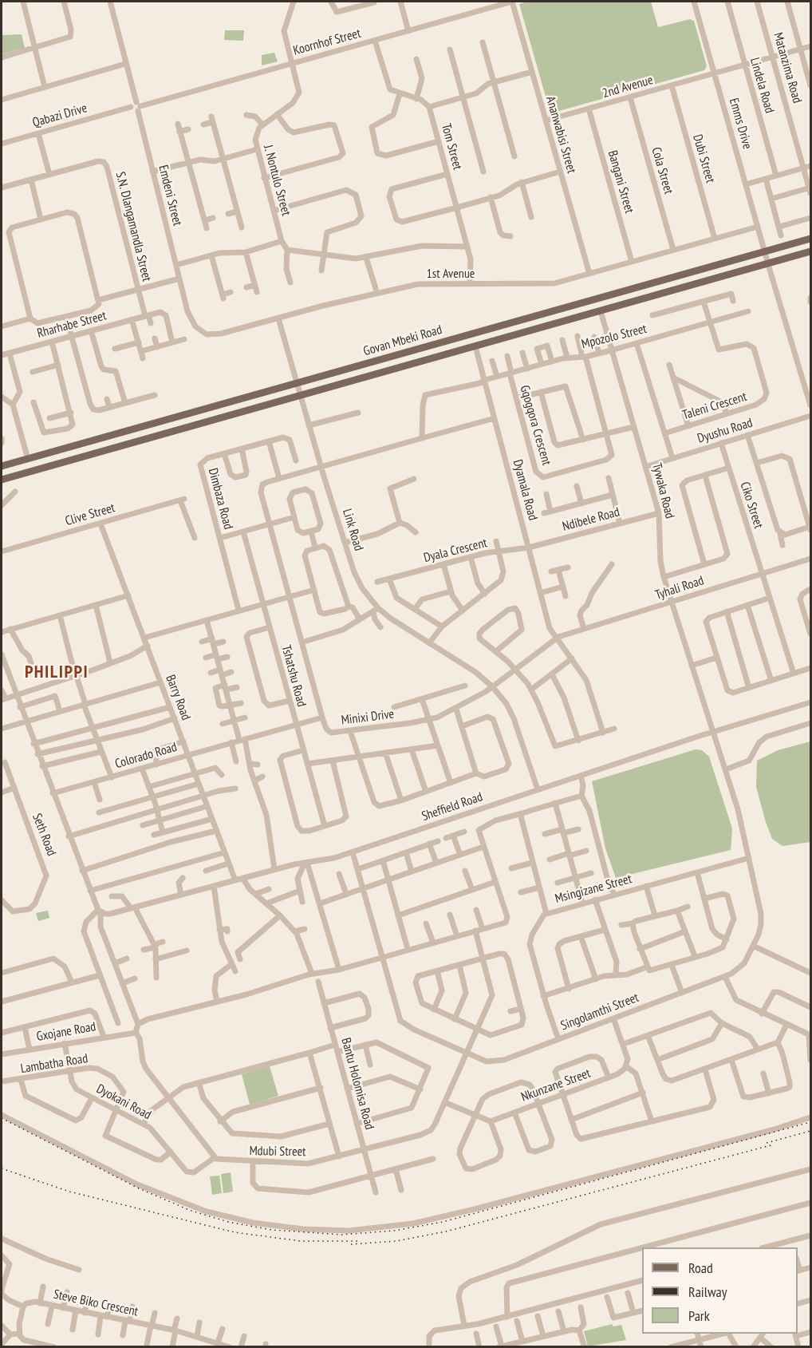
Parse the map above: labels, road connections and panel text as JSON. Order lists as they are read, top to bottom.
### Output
{
  "streets": {
    "main road": ["Govan Mbeki Road"],
    "street": [
      "Koornhof Street",
      "Matanzima Road",
      "Lindela Road",
      "2nd Avenue",
      "Qabazi Drive",
      "Emms Drive",
      "Ananwabisi Street",
      "Tom Street",
      "Dubi Street",
      "Cola Street",
      "J. Nontulo Street",
      "Bangani Street",
      "Emdeni Street",
      "S.N. Dlangamandla Street",
      "1st Avenue",
      "Rharhabe Street",
      "Mpozolo Street",
      "Taleni Crescent",
      "Gqogqora Crescent",
      "Dyushu Road",
      "Dyamala Road",
      "Tywaka Road",
      "Dimbaza Road",
      "Ciko Street",
      "Clive Street",
      "Ndibele Road",
      "Link Road",
      "Dyala Crescent",
      "Tyhali Road",
      "Tshatshu Road",
      "Barry Road",
      "Minixi Drive",
      "Colorado Road",
      "Sheffield Road",
      "Seth Road",
      "Msingizane Street",
      "Singolamthi Street",
      "Gxojane Road",
      "Lambatha Road",
      "Bantu Holomisa Road",
      "Nkunzane Street",
      "Dyokani Road",
      "Mdubi Street",
      "Steve Biko Crescent"
    ]
  },
  "crossings": [
    ["Koornhof Street", "Qabazi Drive"],
    ["Koornhof Street", "Ananwabisi Street"],
    ["Koornhof Street", "Emdeni Street"],
    ["Matanzima Road", "2nd Avenue"],
    ["Lindela Road", "2nd Avenue"],
    ["2nd Avenue", "Emms Drive"],
    ["2nd Avenue", "Ananwabisi Street"],
    ["2nd Avenue", "Dubi Street"],
    ["2nd Avenue", "Cola Street"],
    ["2nd Avenue", "Bangani Street"],
    ["Qabazi Drive", "Emdeni Street"],
    ["Emms Drive", "1st Avenue"],
    ["Emms Drive", "Govan Mbeki Road"],
    ["Ananwabisi Street", "1st Avenue"],
    ["Tom Street", "1st Avenue"],
    ["Dubi Street", "1st Avenue"],
    ["Cola Street", "1st Avenue"],
    ["Bangani Street", "1st Avenue"],
    ["Emdeni Street", "1st Avenue"],
    ["S.N. Dlangamandla Street", "Rharhabe Street"],
    ["1st Avenue", "Link Road"],
    ["Mpozolo Street", "Taleni Crescent"],
    ["Mpozolo Street", "Gqogqora Crescent"],
    ["Mpozolo Street", "Dyamala Road"],
    ["Mpozolo Street", "Tywaka Road"],
    ["Govan Mbeki Road", "Dyamala Road"],
    ["Govan Mbeki Road", "Tywaka Road"],
    ["Govan Mbeki Road", "Link Road"],
    ["Dyushu Road", "Tywaka Road"],
    ["Dyushu Road", "Ciko Street"],
    ["Dyamala Road", "Ndibele Road"],
    ["Dyamala Road", "Dyala Crescent"],
    ["Dyamala Road", "Tyhali Road"],
    ["Dyamala Road", "Minixi Drive"],
    ["Tywaka Road", "Ndibele Road"],
    ["Tywaka Road", "Tyhali Road"],
    ["Tywaka Road", "Sheffield Road"],
    ["Tywaka Road", "Singolamthi Street"],
    ["Ciko Street", "Tyhali Road"],
    ["Clive Street", "Barry Road"],
    ["Ndibele Road", "Dyala Crescent"],
    ["Link Road", "Minixi Drive"],
    ["Link Road", "Sheffield Road"],
    ["Tyhali Road", "Minixi Drive"],
    ["Tshatshu Road", "Colorado Road"],
    ["Barry Road", "Colorado Road"],
    ["Barry Road", "Sheffield Road"],
    ["Minixi Drive", "Colorado Road"],
    ["Sheffield Road", "Singolamthi Street"],
    ["Msingizane Street", "Singolamthi Street"],
    ["Singolamthi Street", "Mdubi Street"],
    ["Gxojane Road", "Dyokani Road"],
    ["Lambatha Road", "Dyokani Road"],
    ["Bantu Holomisa Road", "Mdubi Street"],
    ["Dyokani Road", "Mdubi Street"]
  ],
  "districts": ["PHILIPPI"],
  "legend": ["Road", "Railway", "Park"]
}
